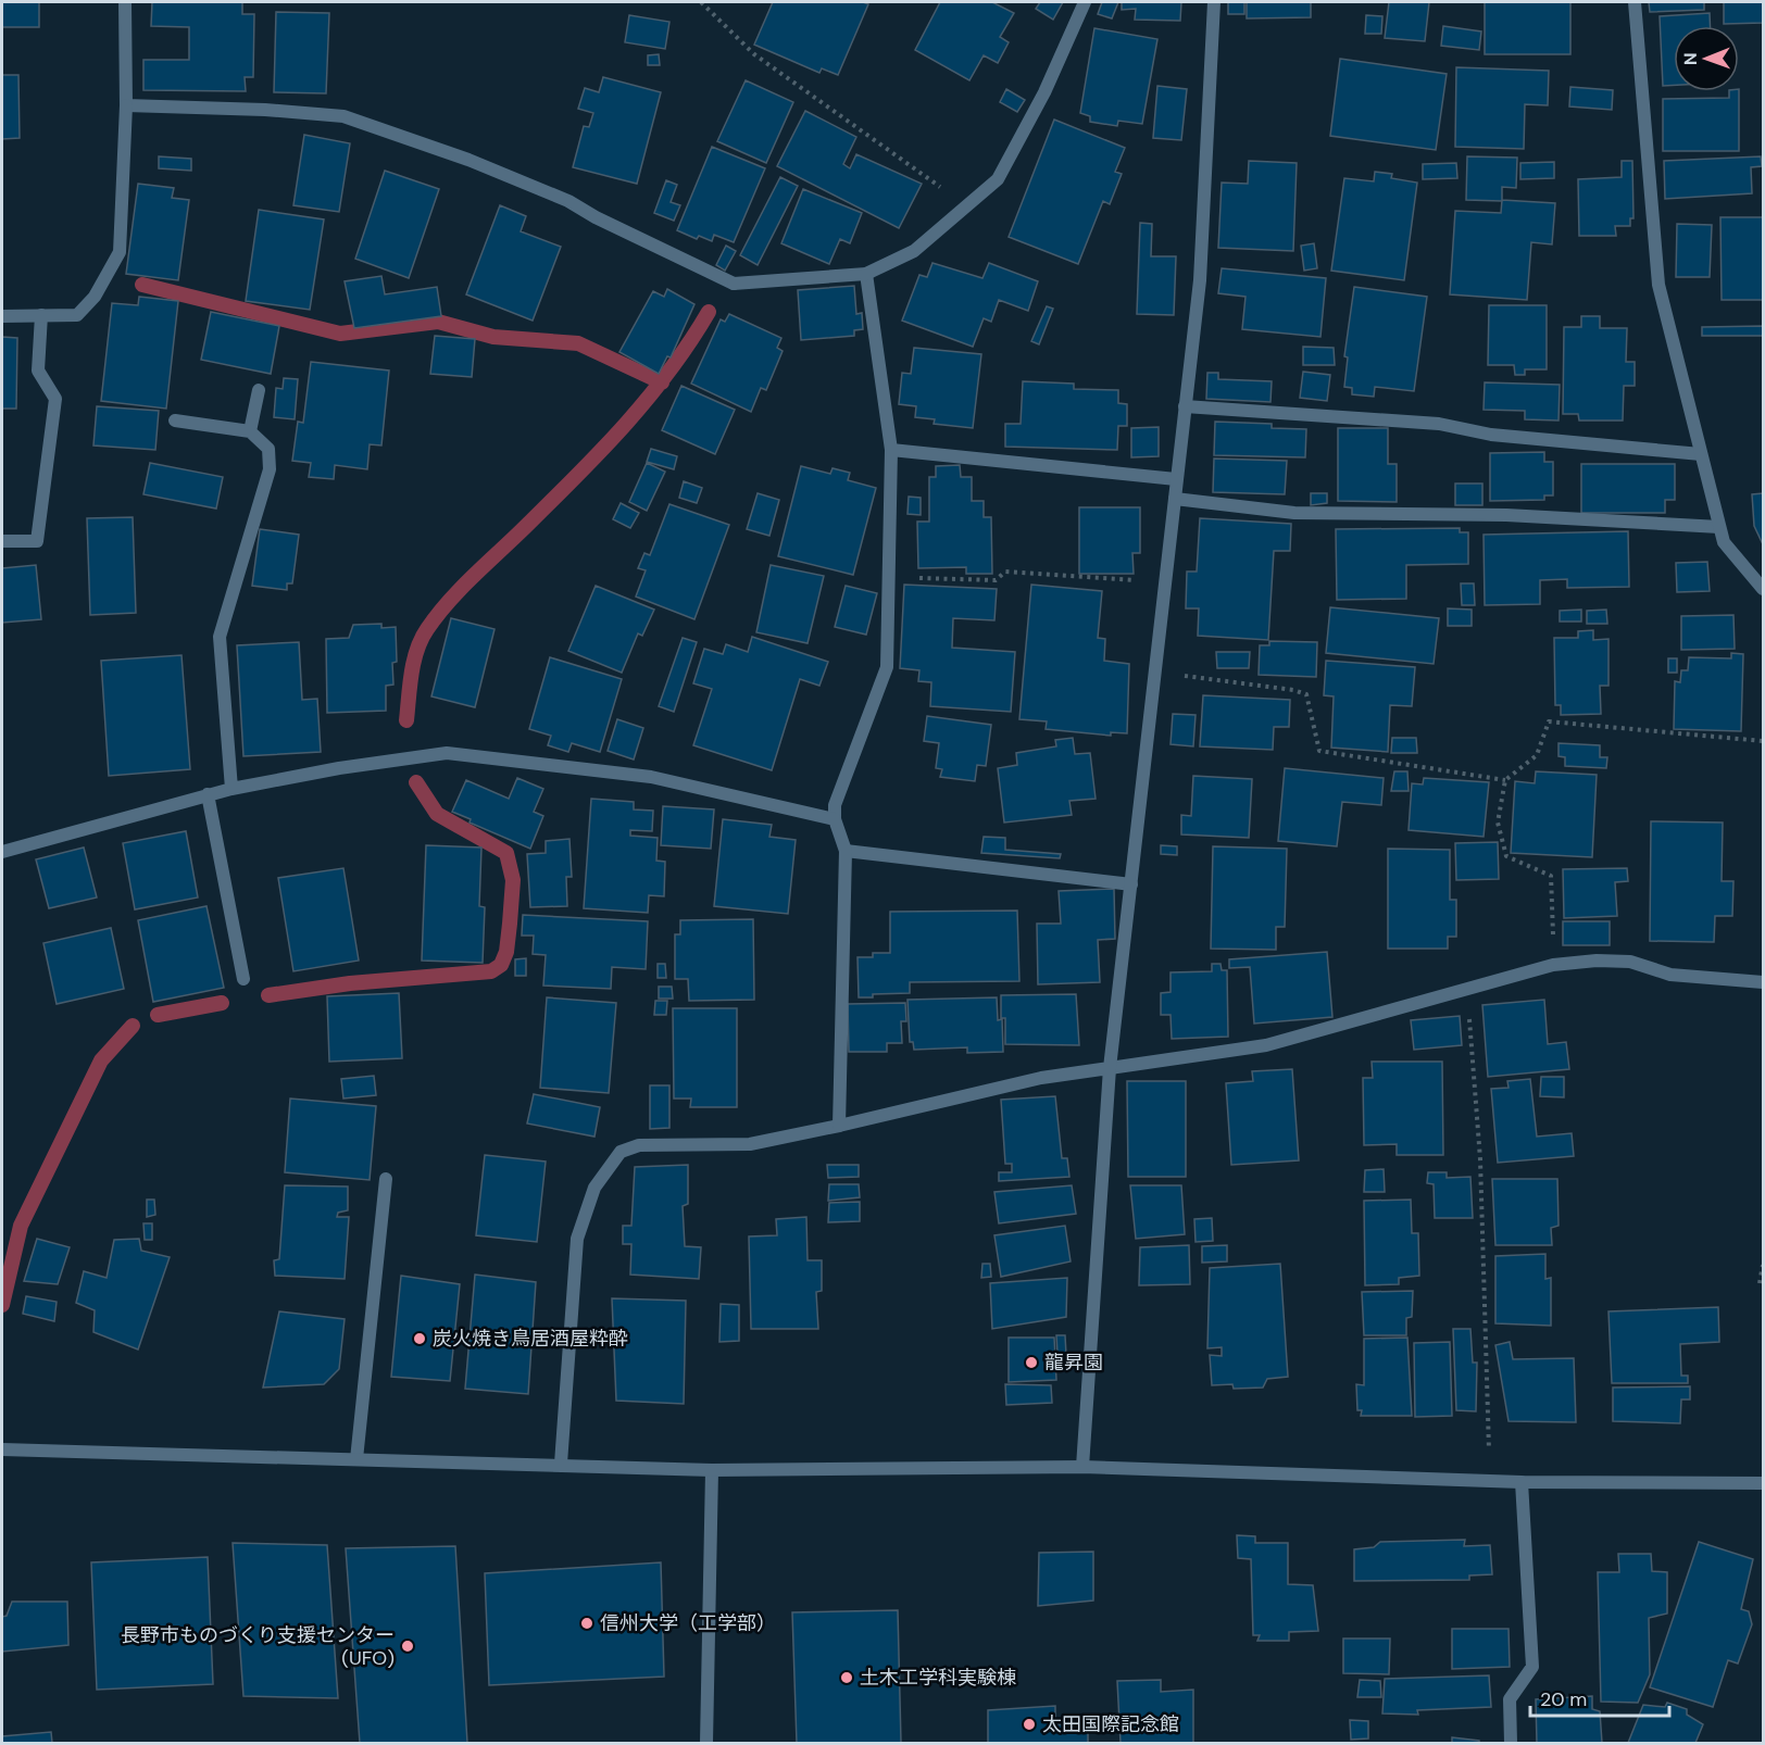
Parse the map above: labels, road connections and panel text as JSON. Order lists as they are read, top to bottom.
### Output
{
  "places": [
    "炭火焼き鳥居酒屋粋酔",
    "龍昇園",
    "信州大学（工学部）",
    "長野市ものづくり支援センター (UFO)",
    "土木工学科実験棟",
    "太田国際記念館"
  ],
  "scale_bar": "20 m",
  "north": "left"
}
